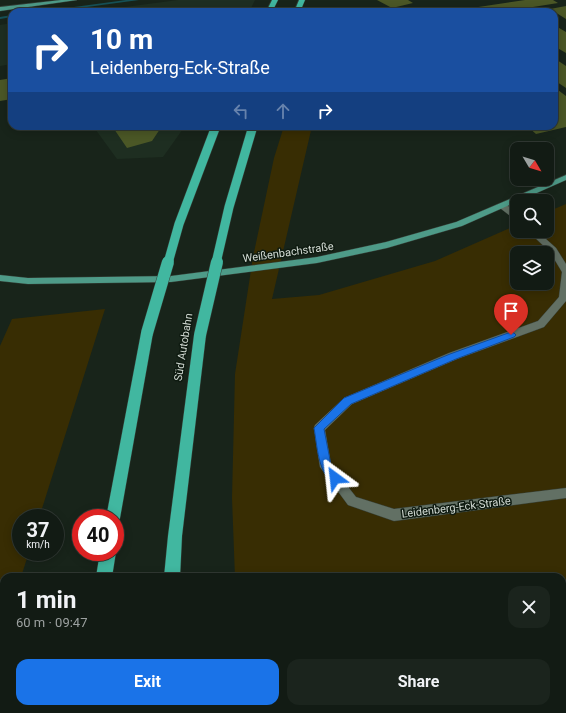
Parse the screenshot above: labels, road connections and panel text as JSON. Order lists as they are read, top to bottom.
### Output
{
  "streets": {
    "highway": ["Süd Autobahn"],
    "main road": ["Weißenbachstraße"],
    "street": ["Leidenberg-Eck-Straße"]
  },
  "north": "bottom right",
  "page": {
    "turn": ["10 m", "Leidenberg-Eck-Straße"],
    "speed": "37 km/h",
    "limit": "40",
    "heading": ["1 min", "60 m · 09:47"],
    "buttons": ["Exit", "Share"]
  }
}
